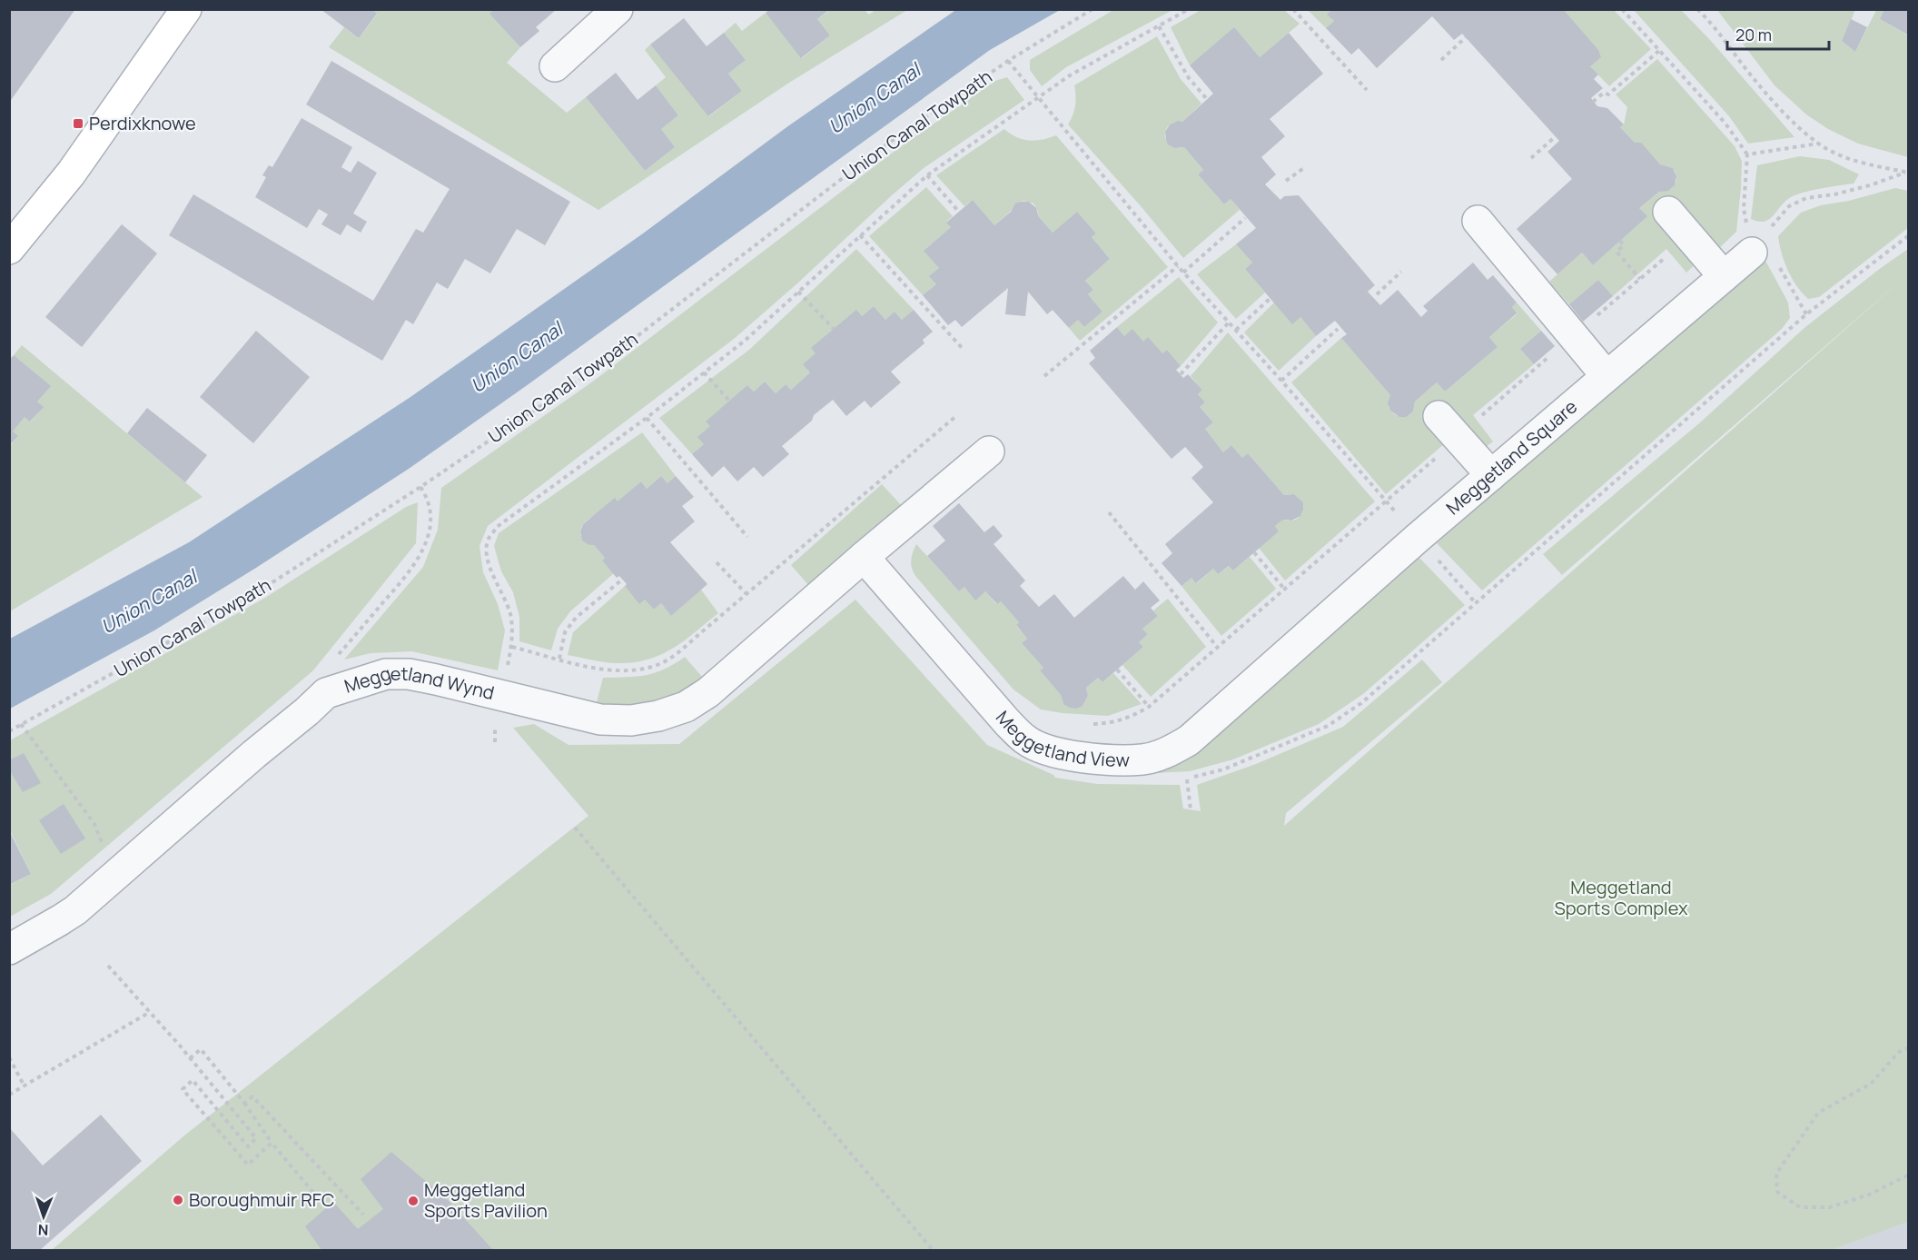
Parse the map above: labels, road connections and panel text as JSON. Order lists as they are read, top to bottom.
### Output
{
  "streets": {
    "street": ["Meggetland Square", "Meggetland Wynd", "Meggetland View"],
    "path": ["Union Canal Towpath"]
  },
  "crossings": [
    ["Meggetland Square", "Meggetland View"],
    ["Meggetland Wynd", "Meggetland View"]
  ],
  "water": ["Union Canal"],
  "parks": ["Meggetland Sports Complex"],
  "places": {
    "transit": ["Perdixknowe"],
    "other": ["Boroughmuir RFC", "Meggetland Sports Pavilion"]
  },
  "scale_bar": "20 m",
  "north": "bottom"
}
